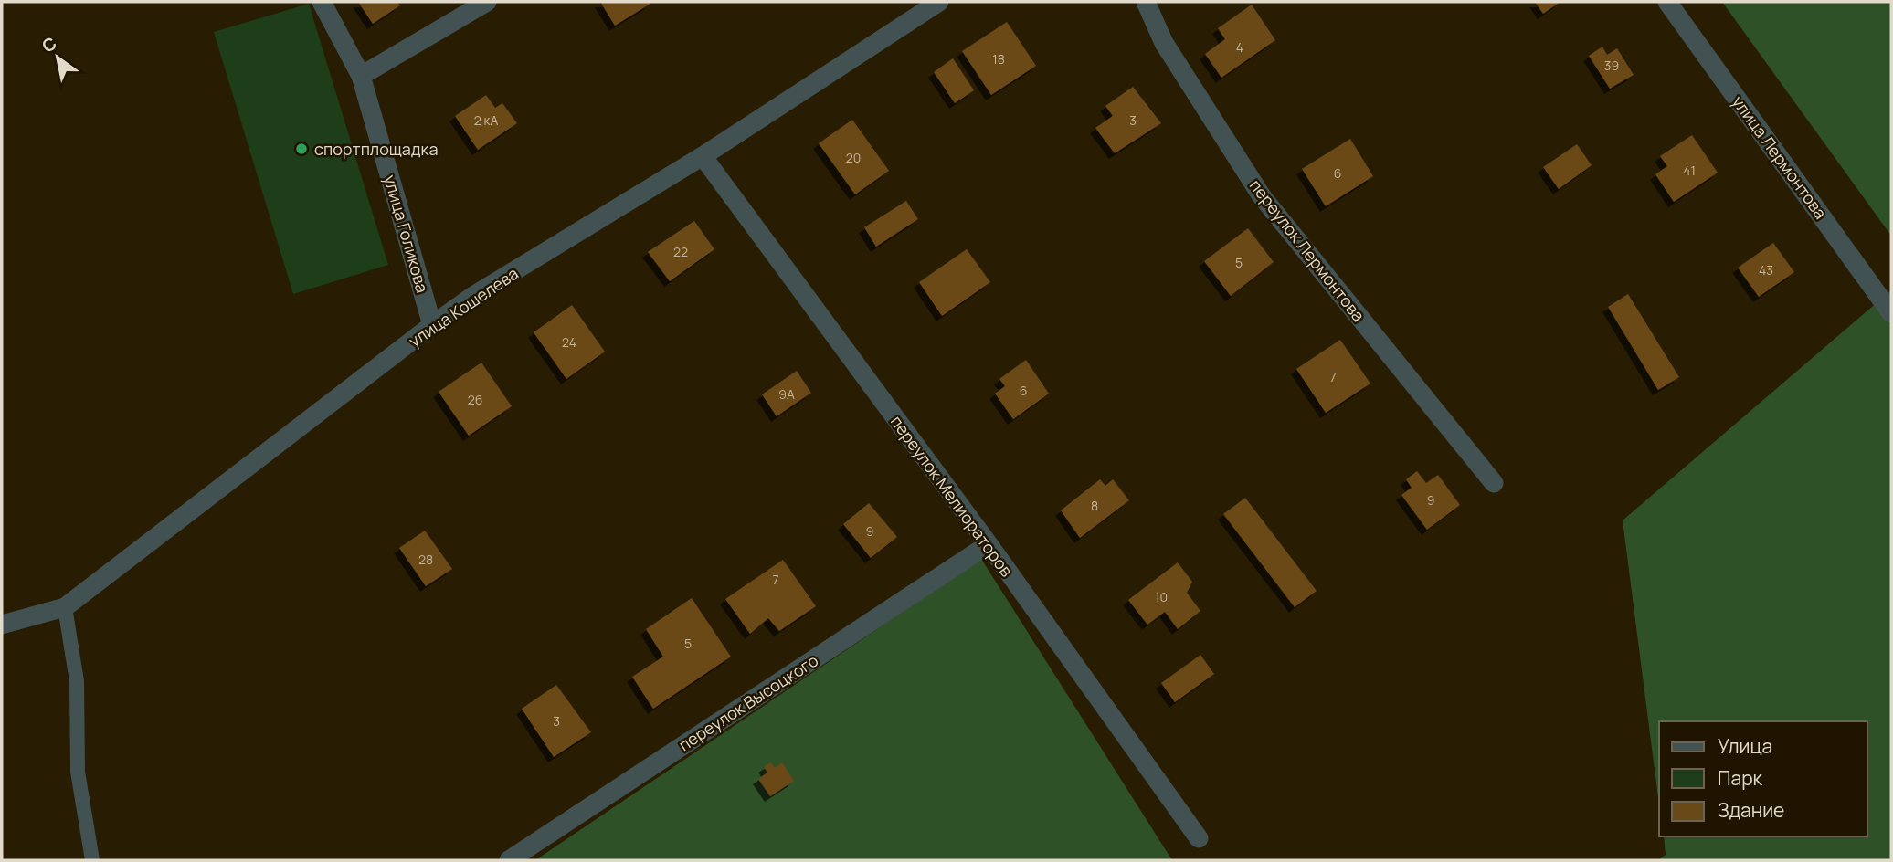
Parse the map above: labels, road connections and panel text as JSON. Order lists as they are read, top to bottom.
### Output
{
  "streets": {
    "street": [
      "улица Лермонтова",
      "улица Голикова",
      "переулок Лермонтова",
      "улица Кошелева",
      "переулок Мелиораторов",
      "переулок Высоцкого"
    ]
  },
  "crossings": [
    ["улица Голикова", "улица Кошелева"],
    ["улица Кошелева", "переулок Мелиораторов"],
    ["переулок Мелиораторов", "переулок Высоцкого"]
  ],
  "places": ["спортплощадка"],
  "house_numbers": [
    "4",
    "18",
    "39",
    "2 кА",
    "3",
    "20",
    "41",
    "6",
    "22",
    "5",
    "43",
    "24",
    "7",
    "6",
    "9А",
    "26",
    "9",
    "8",
    "9",
    "28",
    "7",
    "10",
    "5",
    "3"
  ],
  "legend": ["Улица", "Парк", "Здание"],
  "north": "top left"
}
